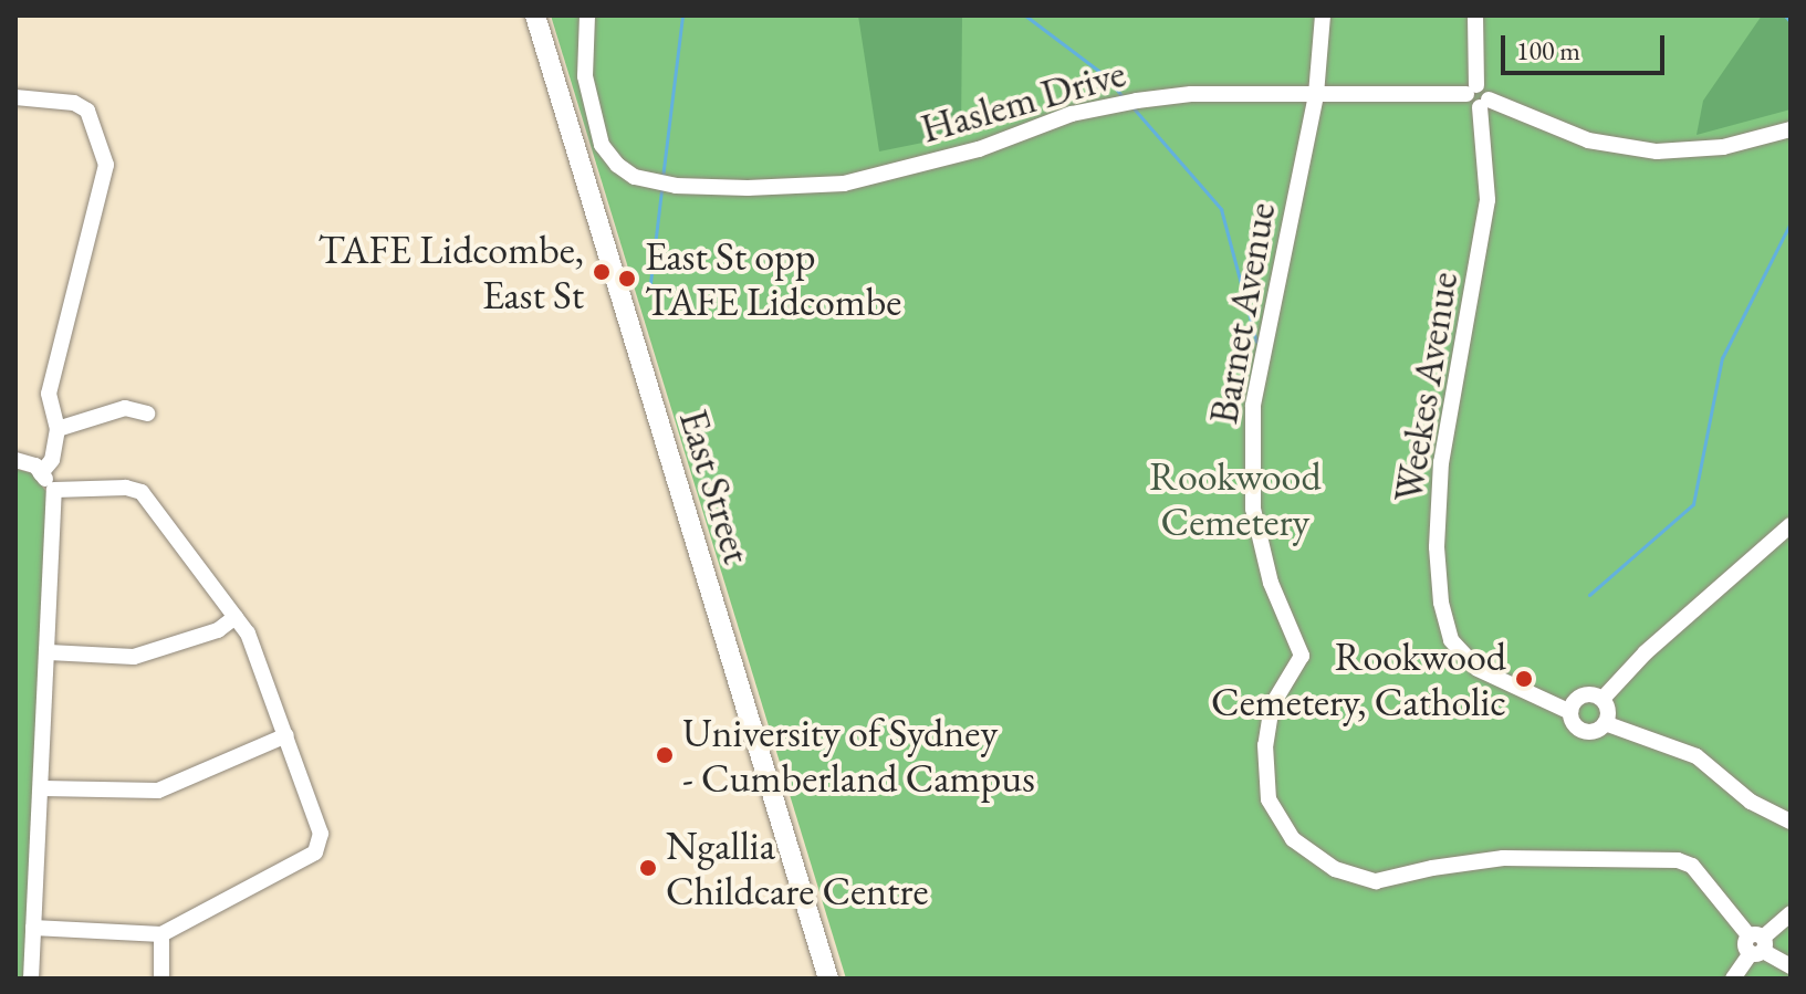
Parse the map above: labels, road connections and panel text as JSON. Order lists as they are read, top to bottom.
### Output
{
  "streets": {
    "main road": ["East Street"],
    "street": ["Haslem Drive", "Barnet Avenue", "Weekes Avenue"]
  },
  "crossings": [
    ["Haslem Drive", "Barnet Avenue"]
  ],
  "parks": ["Rookwood Cemetery"],
  "places": [
    "TAFE Lidcombe, East St",
    "East St opp TAFE Lidcombe",
    "Rookwood Cemetery, Catholic",
    "University of Sydney - Cumberland Campus",
    "Ngallia Childcare Centre"
  ],
  "scale_bar": "100 m"
}
